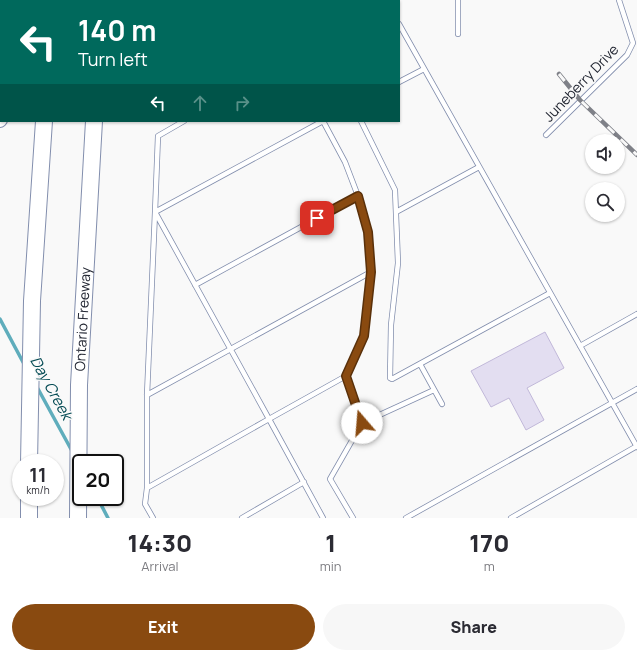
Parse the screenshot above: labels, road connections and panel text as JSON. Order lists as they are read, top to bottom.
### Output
{
  "streets": {
    "highway": ["Ontario Freeway"],
    "lane": ["Juneberry Drive"]
  },
  "water": ["Day Creek"],
  "page": {
    "turn": ["140 m", "Turn left"],
    "speed": "11 km/h",
    "limit": "20",
    "eta": [
      "14:30",
      "Arrival",
      "1",
      "min",
      "170",
      "m"
    ],
    "buttons": ["Exit", "Share"]
  }
}
